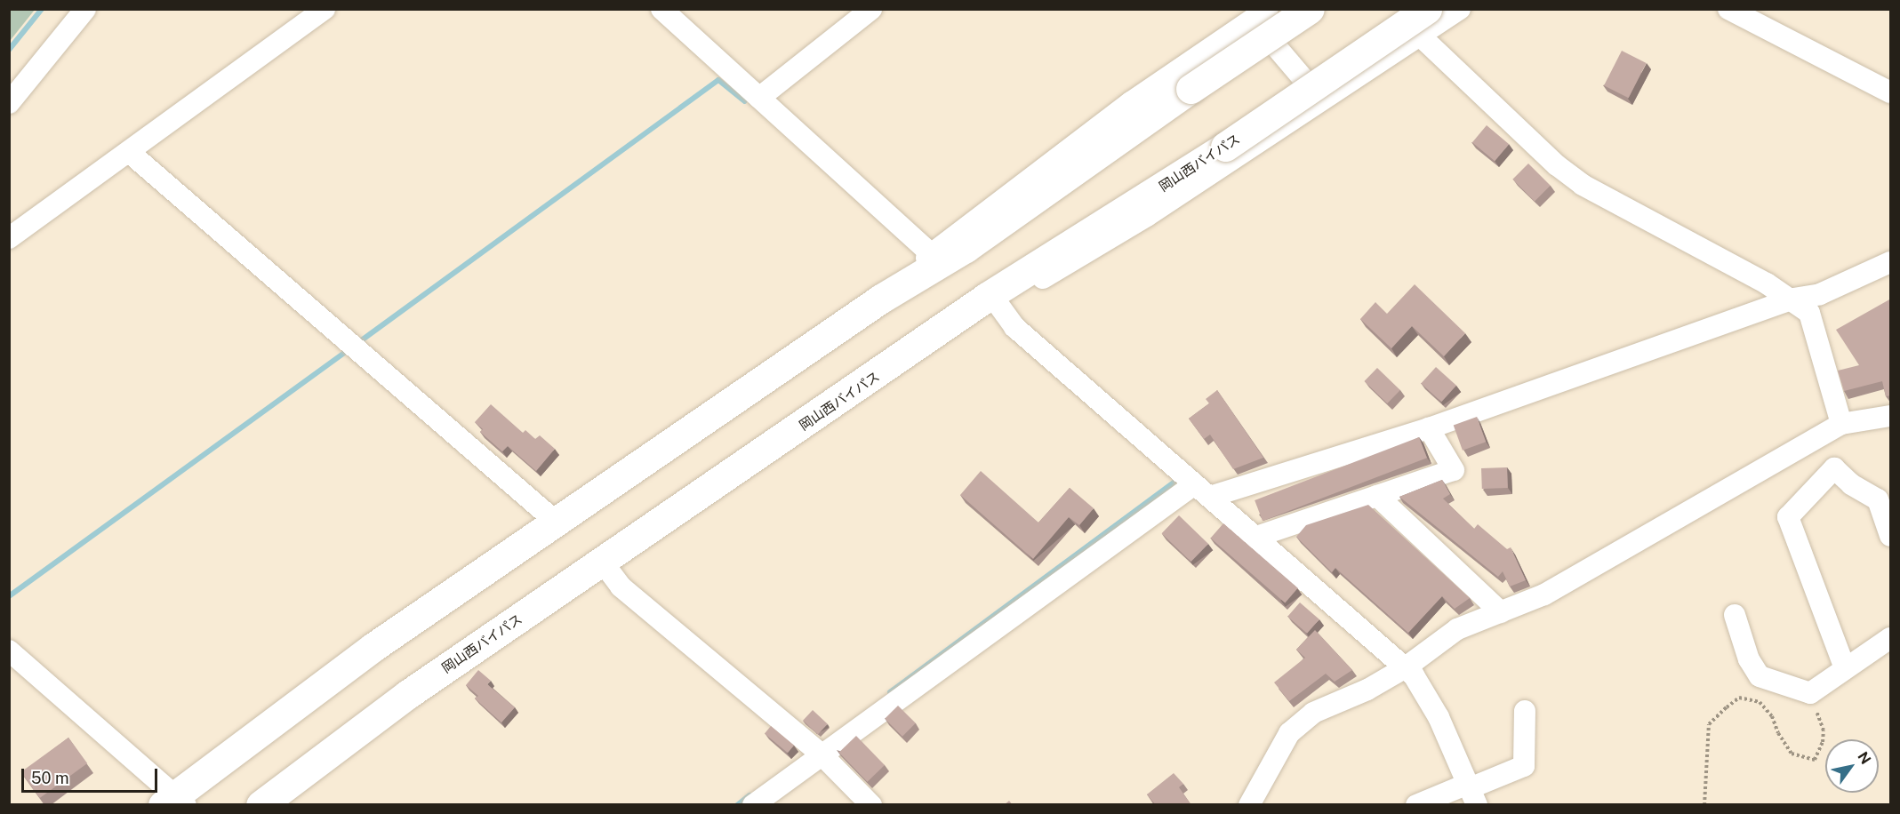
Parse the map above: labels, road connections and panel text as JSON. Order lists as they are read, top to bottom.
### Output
{
  "streets": {
    "highway": ["岡山西バイパス"]
  },
  "scale_bar": "50 m",
  "north": "top right"
}
